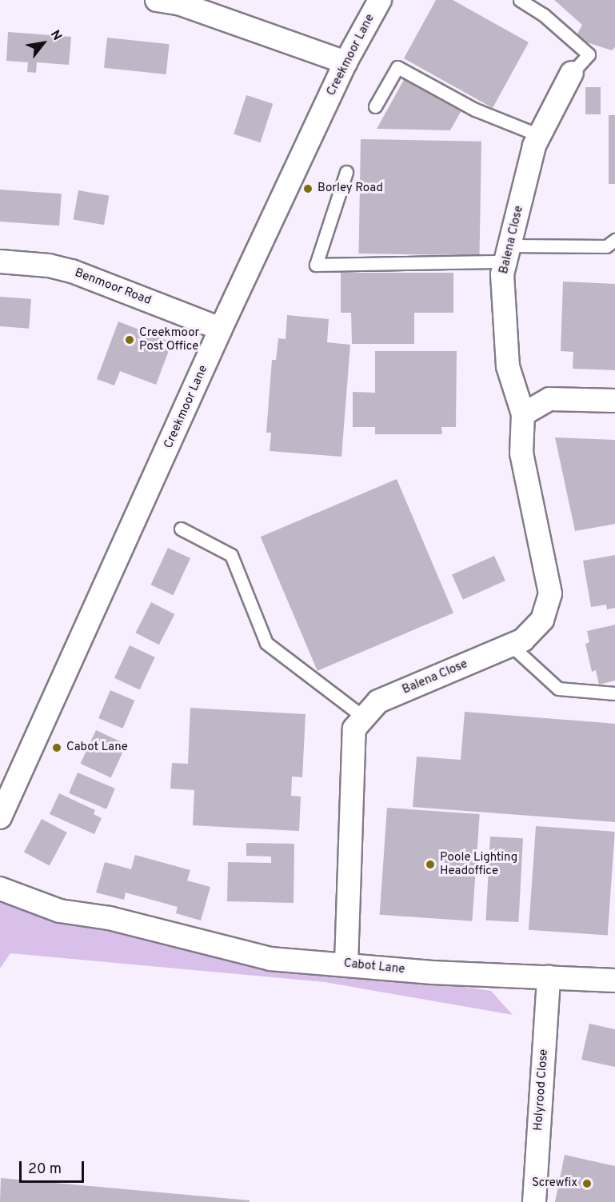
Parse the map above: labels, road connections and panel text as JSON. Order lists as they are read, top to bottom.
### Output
{
  "streets": {
    "street": [
      "Creekmoor Lane",
      "Balena Close",
      "Benmoor Road",
      "Cabot Lane",
      "Holyrood Close"
    ]
  },
  "crossings": [
    ["Creekmoor Lane", "Benmoor Road"],
    ["Balena Close", "Cabot Lane"],
    ["Cabot Lane", "Holyrood Close"]
  ],
  "places": [
    "Borley Road",
    "Creekmoor Post Office",
    "Cabot Lane",
    "Poole Lighting Headoffice",
    "Screwfix"
  ],
  "scale_bar": "20 m",
  "north": "top right"
}
